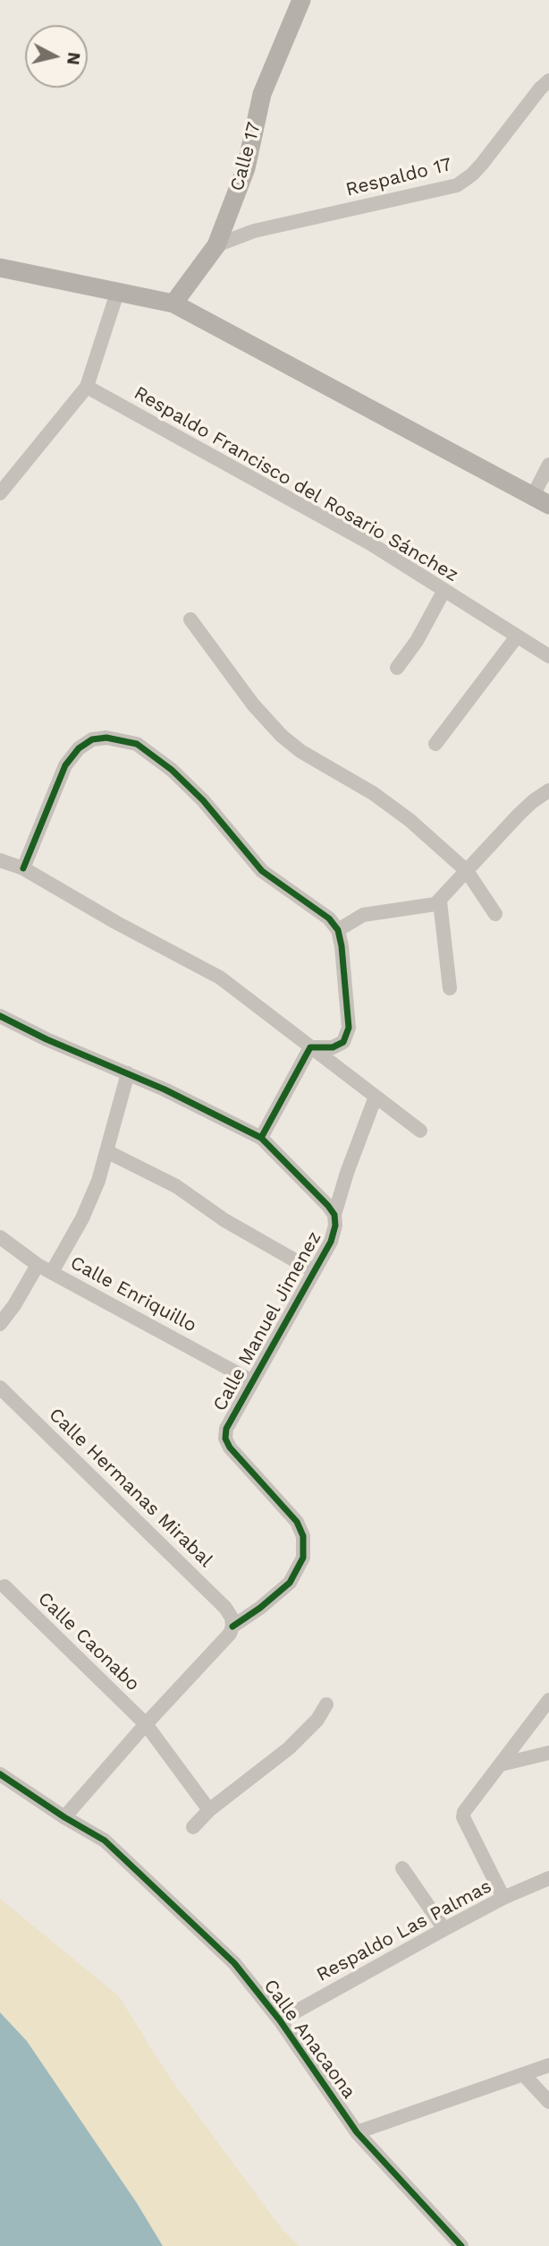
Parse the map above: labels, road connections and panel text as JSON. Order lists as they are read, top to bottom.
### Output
{
  "streets": {
    "main road": ["Calle 17"],
    "street": [
      "Respaldo 17",
      "Respaldo Francisco del Rosario Sánchez",
      "Calle Enriquillo",
      "Calle Manuel Jimenez",
      "Calle Hermanas Mirabal",
      "Calle Caonabo",
      "Respaldo Las Palmas",
      "Calle Anacaona"
    ]
  },
  "crossings": [
    ["Calle 17", "Respaldo 17"],
    ["Calle Enriquillo", "Calle Manuel Jimenez"],
    ["Calle Manuel Jimenez", "Calle Hermanas Mirabal"],
    ["Respaldo Las Palmas", "Calle Anacaona"]
  ],
  "north": "right"
}
